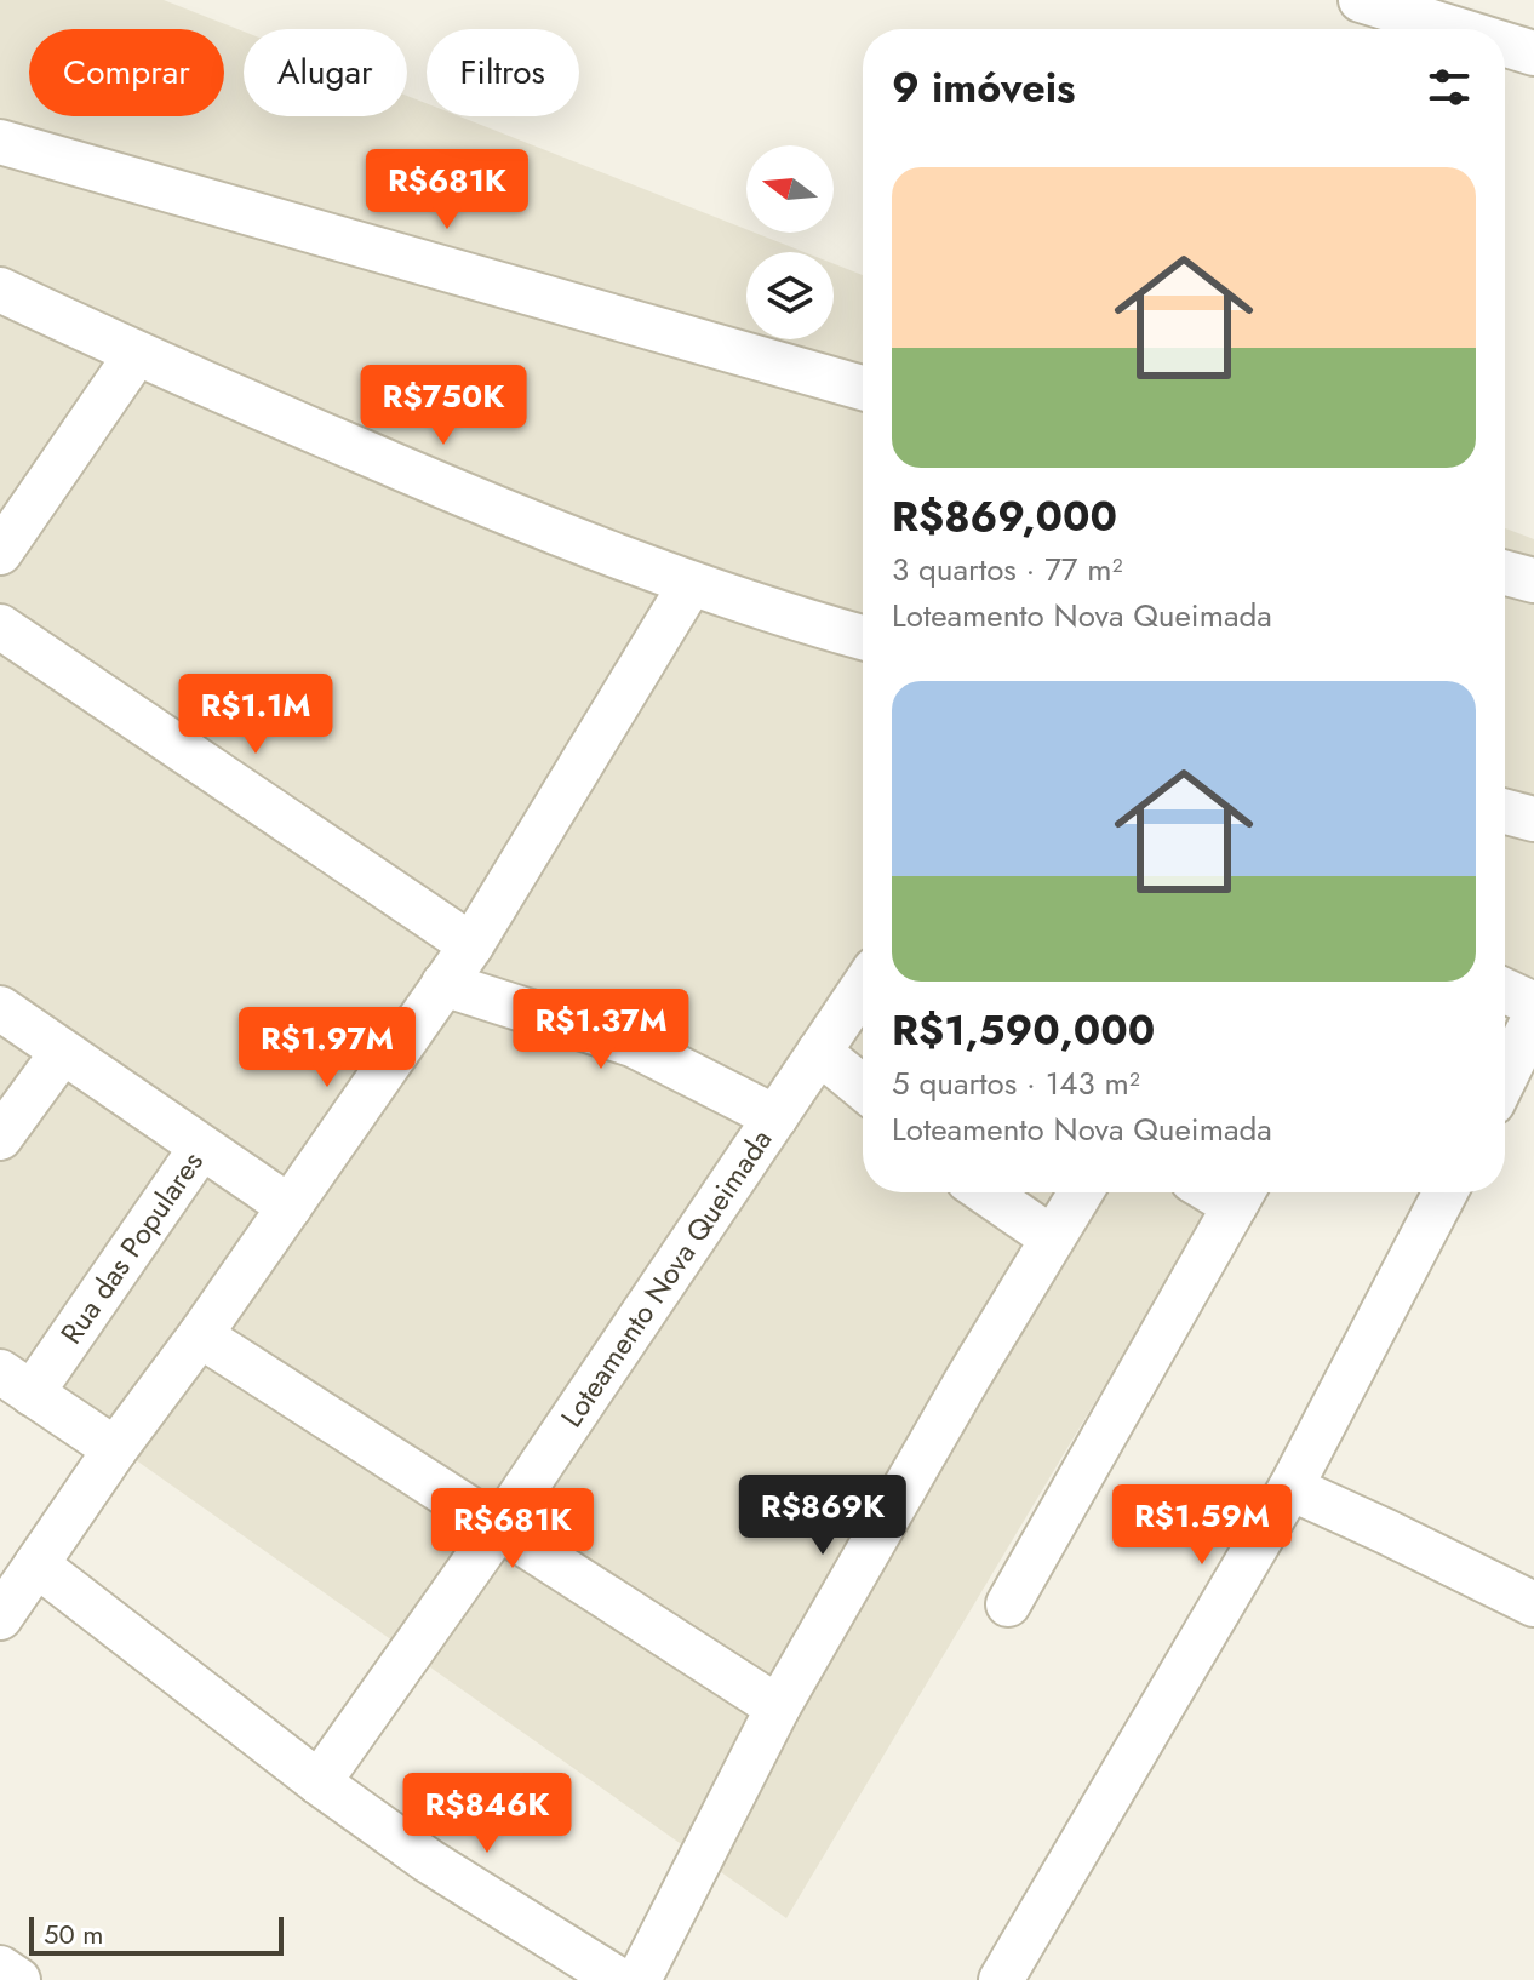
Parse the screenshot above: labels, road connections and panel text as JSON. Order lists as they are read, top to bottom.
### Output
{
  "streets": {
    "street": ["Rua das Populares", "Loteamento Nova Queimada"]
  },
  "scale_bar": "50 m",
  "north": "left",
  "page": {
    "chip": ["Comprar", "Alugar", "Filtros"],
    "heading": "9 imóveis",
    "list": [
      {
        "name": "R$869,000",
        "note": "3 quartos · 77 m² · Loteamento Nova Queimada"
      },
      {
        "name": "R$1,590,000",
        "note": "5 quartos · 143 m² · Loteamento Nova Queimada"
      }
    ],
    "price": [
      "R$681K",
      "R$750K",
      "R$1.1M",
      "R$1.37M",
      "R$1.97M",
      "R$869K",
      "R$1.59M",
      "R$681K",
      "R$846K"
    ],
    "scale": "50 m"
  }
}
